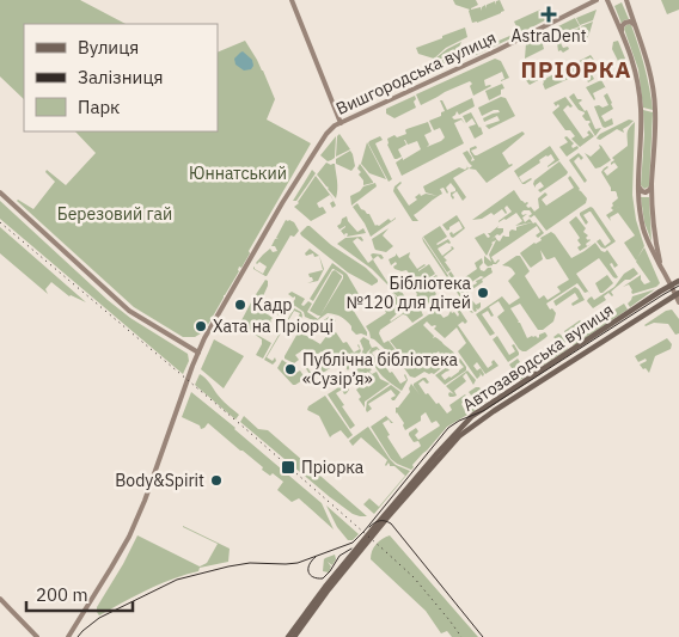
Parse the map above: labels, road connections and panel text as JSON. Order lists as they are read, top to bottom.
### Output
{
  "streets": {
    "main road": ["Вишгородська вулиця", "Автозаводська вулиця"]
  },
  "districts": ["ПРІОРКА"],
  "parks": ["Юннатський", "Березовий гай"],
  "places": {
    "health": ["AstraDent"],
    "other": [
      "Бібліотека №120 для дітей",
      "Кадр",
      "Хата на Пріорці",
      "Публічна бібліотека «Сузір’я»",
      "Body&Spirit"
    ],
    "transit": ["Пріорка"]
  },
  "legend": ["Вулиця", "Залізниця", "Парк"],
  "scale_bar": "200 m"
}
